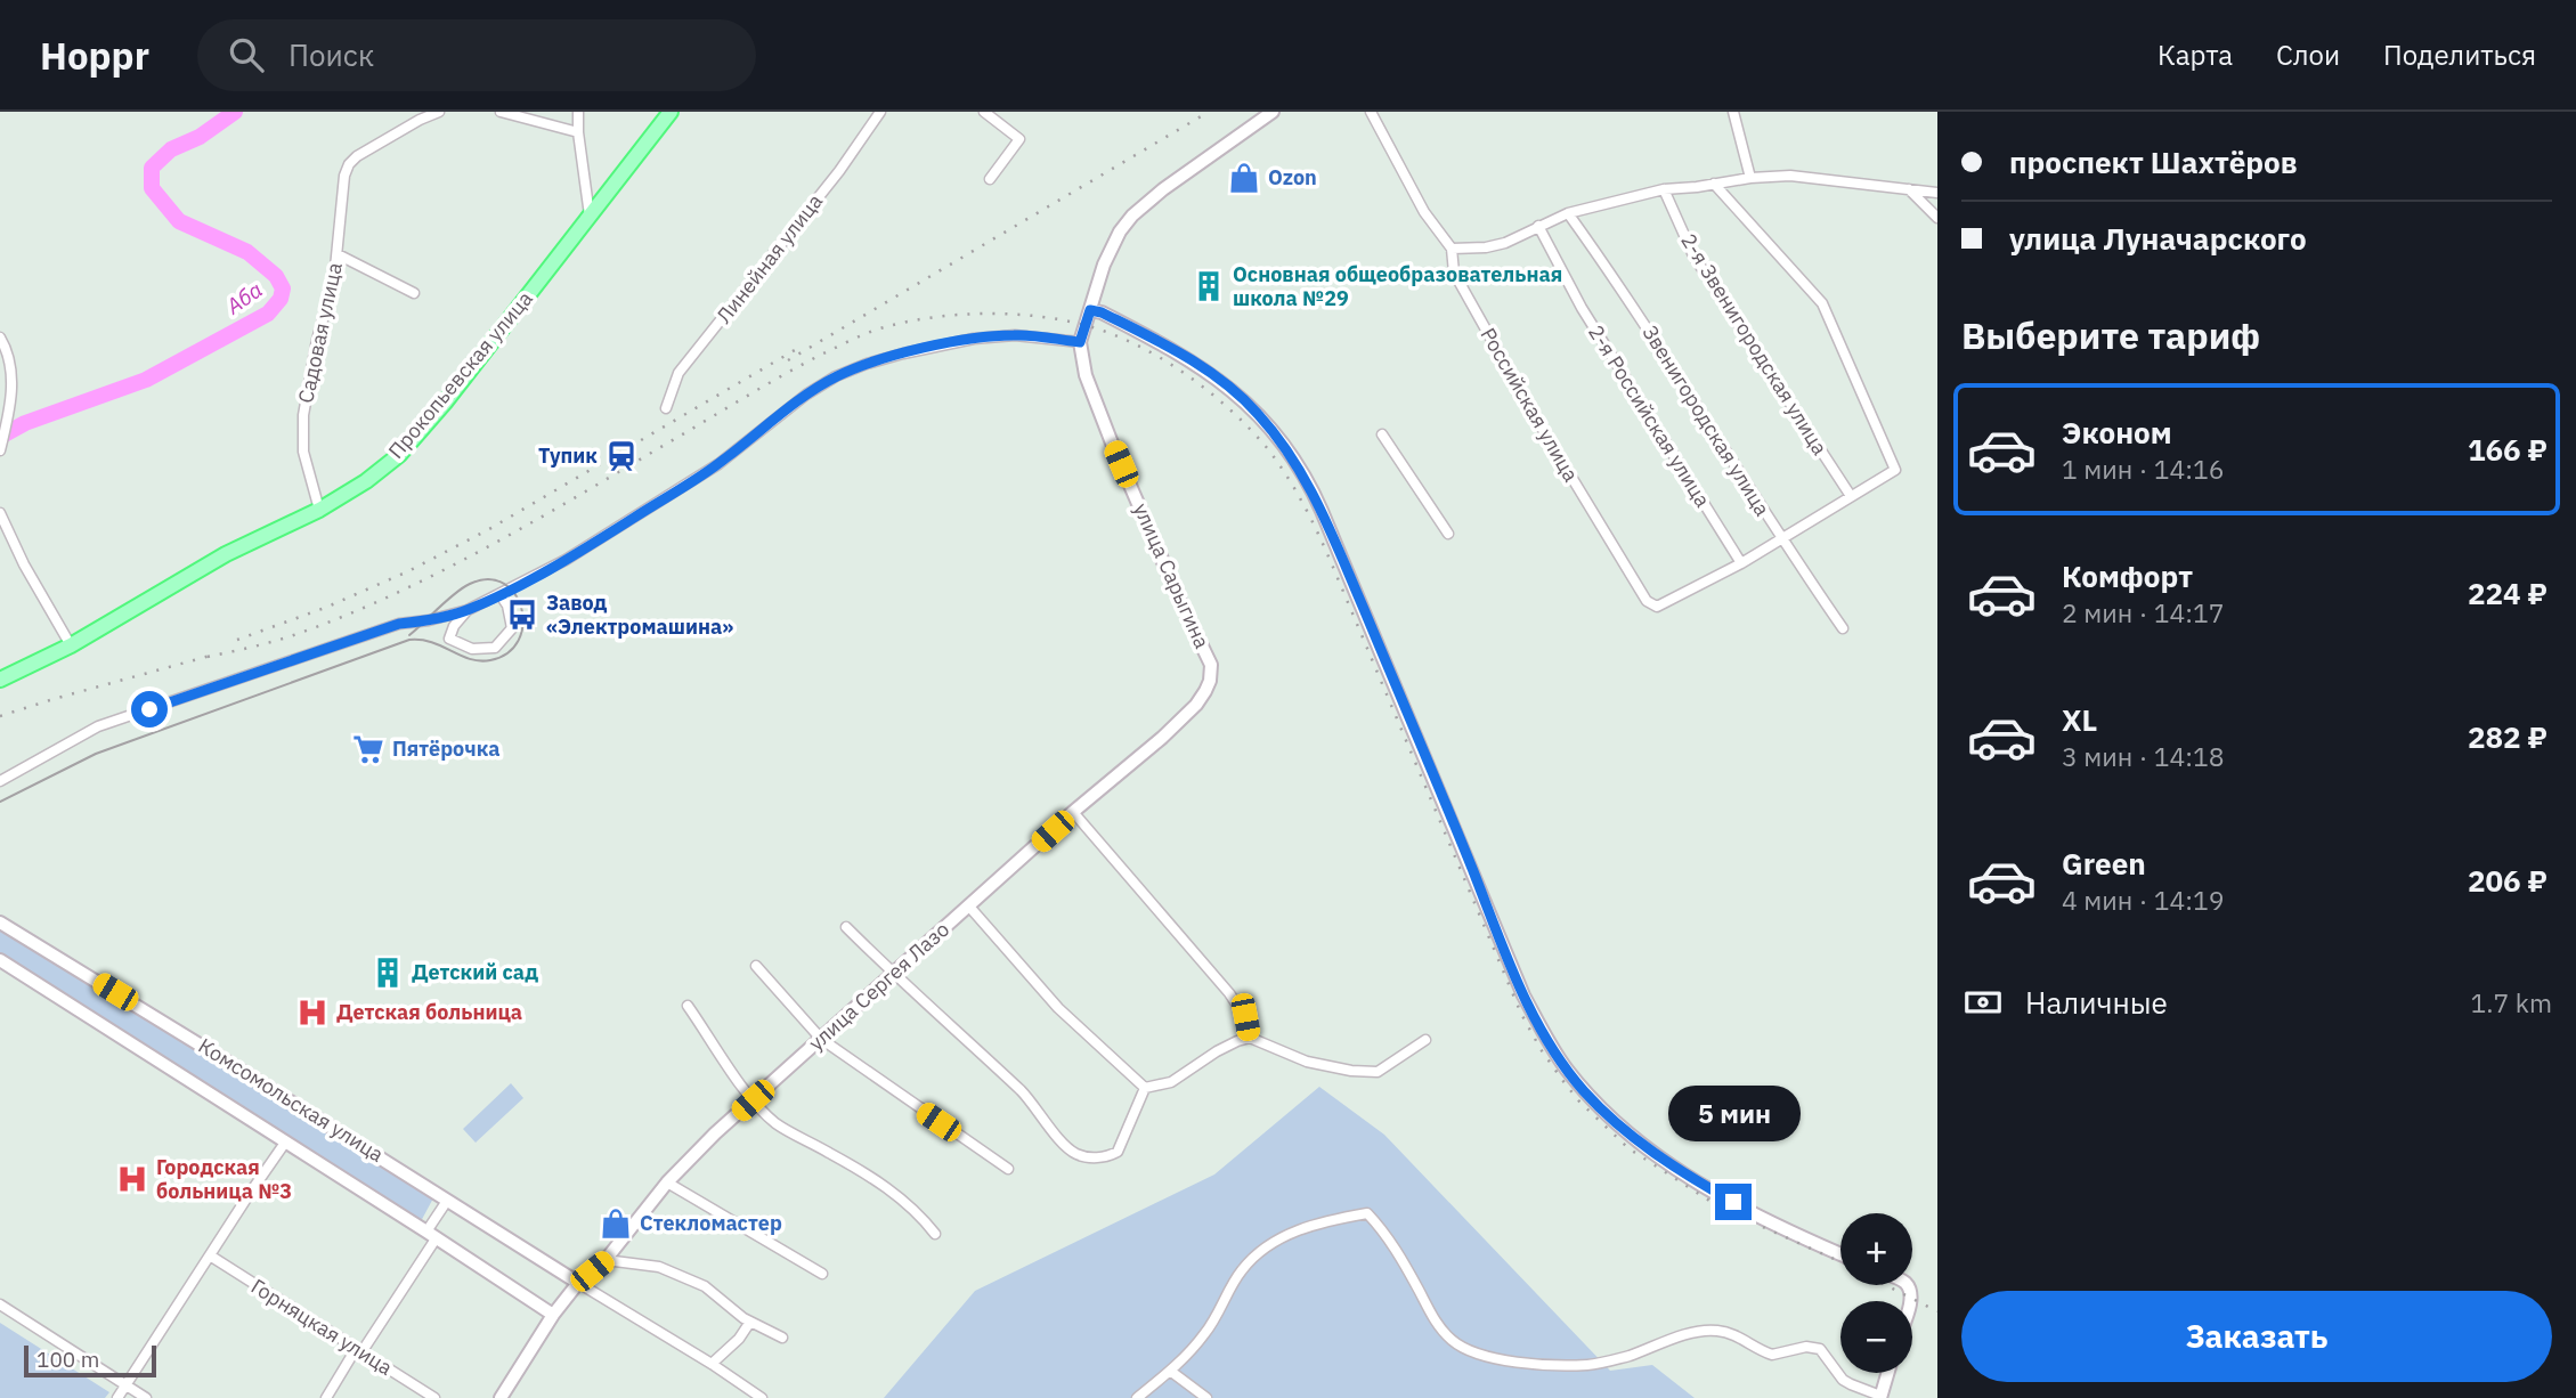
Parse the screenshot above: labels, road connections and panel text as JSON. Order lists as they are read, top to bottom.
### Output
{
  "streets": {
    "main road": [
      "Прокопьевская улица",
      "улица Сарыгина",
      "улица Сергея Лазо",
      "Комсомольская улица"
    ],
    "street": [
      "Линейная улица",
      "Садовая улица",
      "2-я Звенигородская улица",
      "Российская улица",
      "2-я Российская улица",
      "Звенигородская улица",
      "Горняцкая улица"
    ]
  },
  "crossings": [
    ["Садовая улица", "Прокопьевская улица"],
    ["Российская улица", "2-я Российская улица"],
    ["улица Сарыгина", "улица Сергея Лазо"],
    ["улица Сергея Лазо", "Комсомольская улица"]
  ],
  "water": ["Аба"],
  "places": {
    "shop": ["Ozon", "Стекломастер"],
    "building": ["Основная общеобразовательная школа №29", "Детский сад"],
    "station": ["Тупик"],
    "bus stop": ["Завод «Электромашина»"],
    "supermarket": ["Пятёрочка"],
    "hospital": ["Детская больница", "Городская больница №3"]
  },
  "scale_bar": "100 m",
  "page": {
    "header": "Hoppr",
    "search": "Поиск",
    "nav": ["Карта", "Слои", "Поделиться"],
    "banner": ["проспект Шахтёров", "улица Луначарского"],
    "heading": "Выберите тариф",
    "list": [
      {
        "name": "Эконом",
        "note": "1 мин · 14:16",
        "value": "166 ₽"
      },
      {
        "name": "Комфорт",
        "note": "2 мин · 14:17",
        "value": "224 ₽"
      },
      {
        "name": "XL",
        "note": "3 мин · 14:18",
        "value": "282 ₽"
      },
      {
        "name": "Green",
        "note": "4 мин · 14:19",
        "value": "206 ₽"
      }
    ],
    "pay": ["Наличные", "1.7 km"],
    "bubble": "5 мин",
    "map_buttons": ["+", "−"],
    "buttons": "Заказать",
    "scale": "100 m"
  }
}
